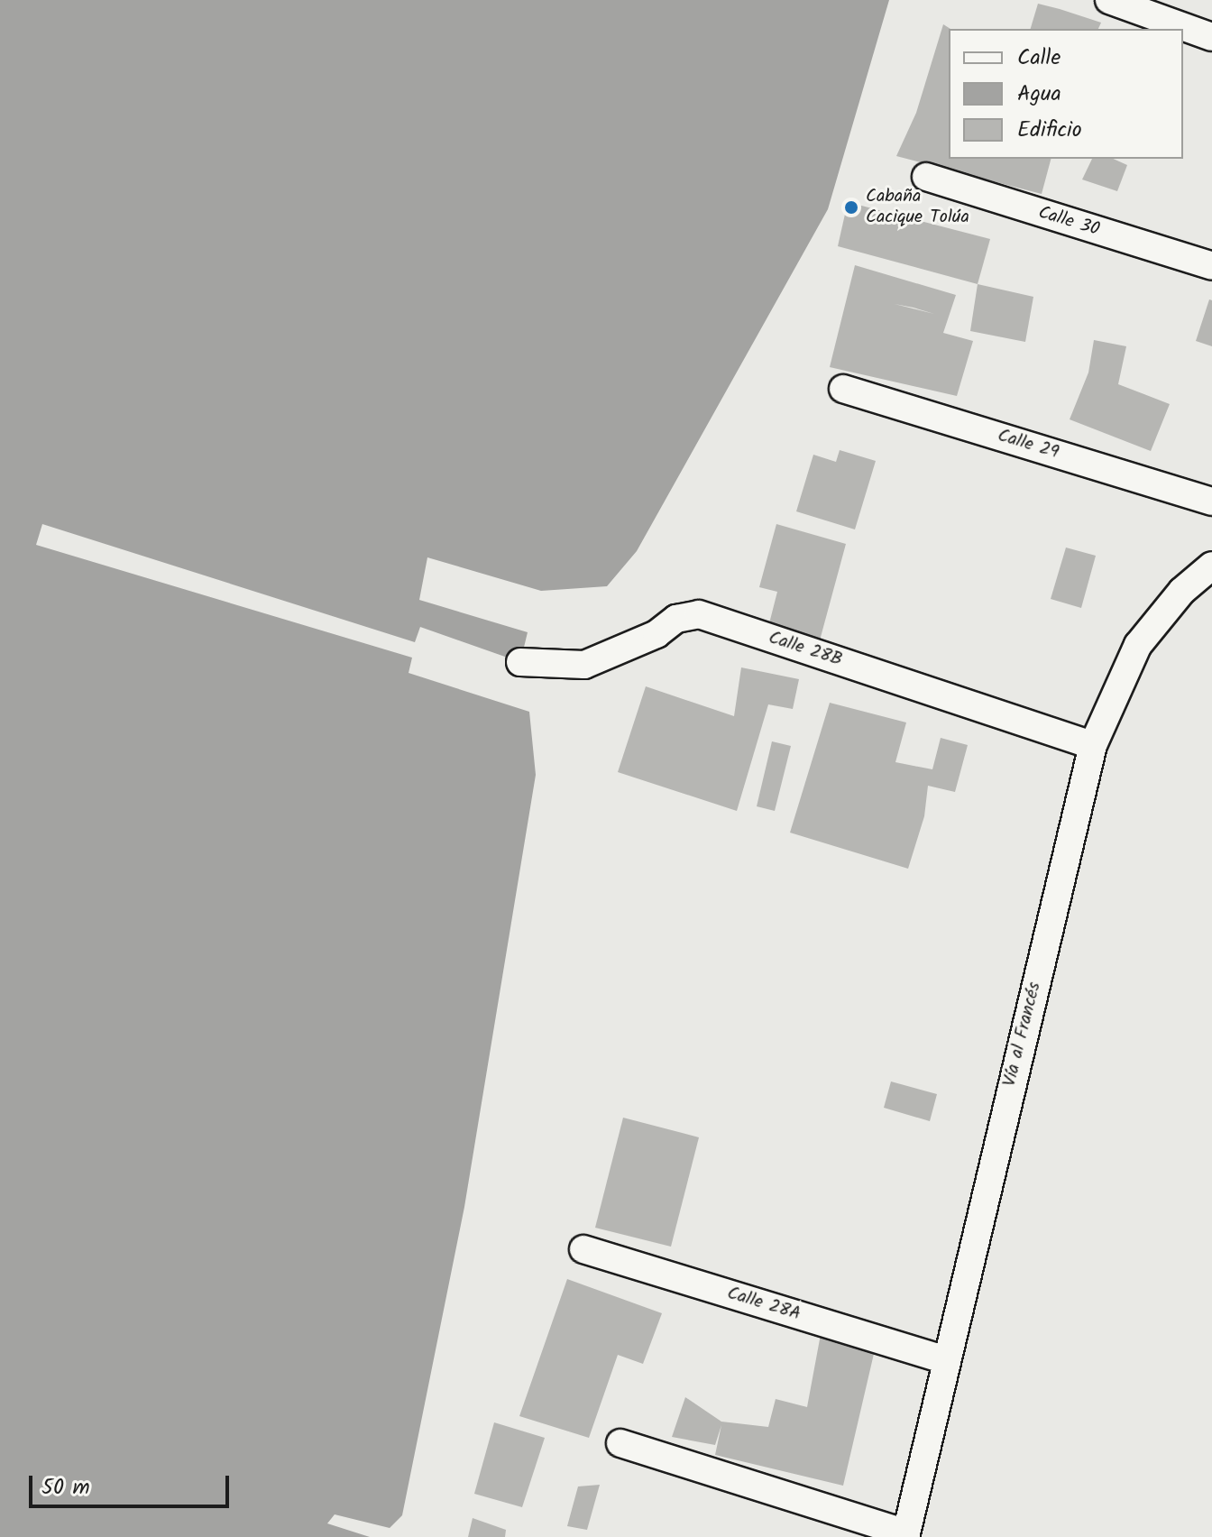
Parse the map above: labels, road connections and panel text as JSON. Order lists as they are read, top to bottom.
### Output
{
  "streets": {
    "street": [
      "Calle 30",
      "Calle 29",
      "Calle 28B",
      "Vía al Francés",
      "Calle 28A"
    ]
  },
  "crossings": [
    ["Calle 28B", "Vía al Francés"],
    ["Vía al Francés", "Calle 28A"]
  ],
  "places": ["Cabaña Cacique Tolúa"],
  "legend": ["Calle", "Agua", "Edificio"],
  "scale_bar": "50 m"
}
